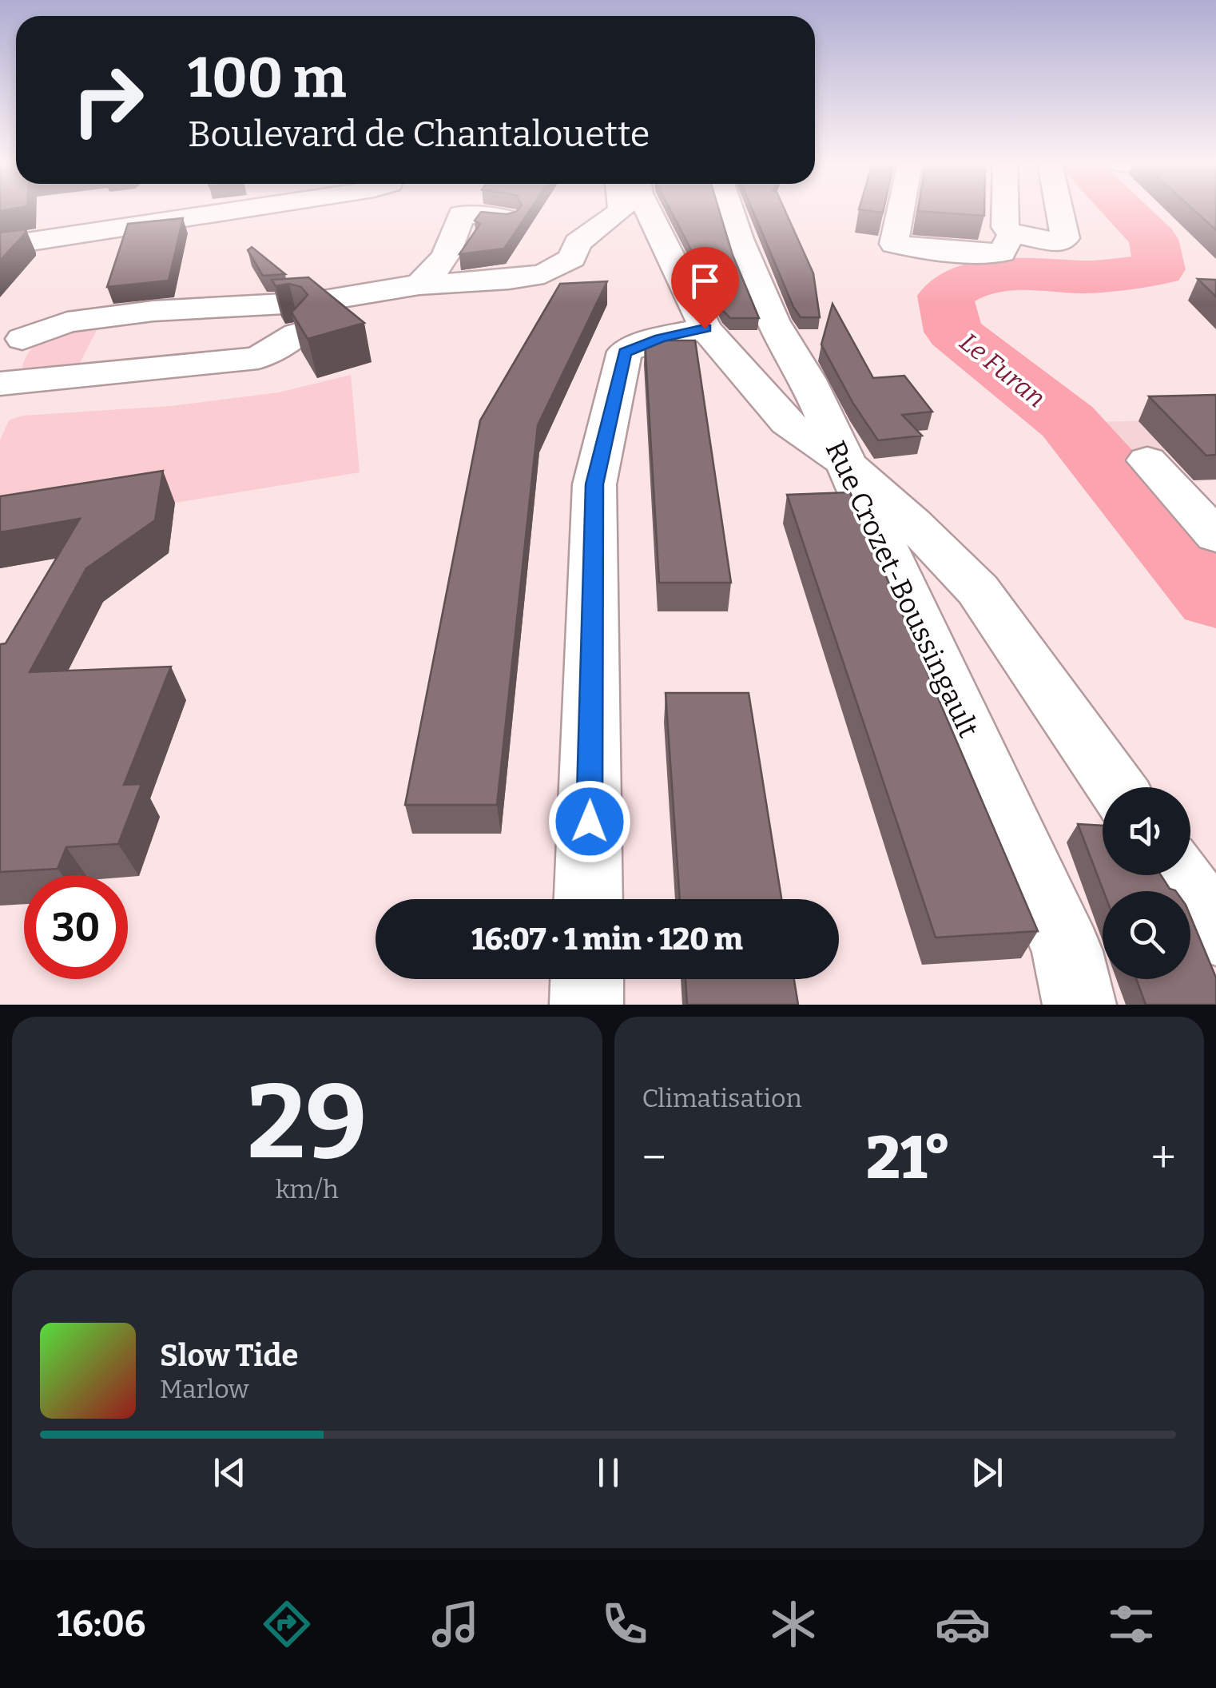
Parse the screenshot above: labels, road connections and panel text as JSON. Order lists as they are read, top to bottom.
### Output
{
  "streets": {
    "street": ["Rue Crozet-Boussingault"]
  },
  "water": ["Le Furan"],
  "page": {
    "turn": ["100 m", "Boulevard de Chantalouette"],
    "limit": "30",
    "trip": "16:07 · 1 min · 120 m",
    "tile": [
      ["29", "km/h"],
      "Climatisation"
    ],
    "heat": ["−", "21°", "+"],
    "song": ["Slow Tide", "Marlow"],
    "tabs": "16:06"
  }
}
